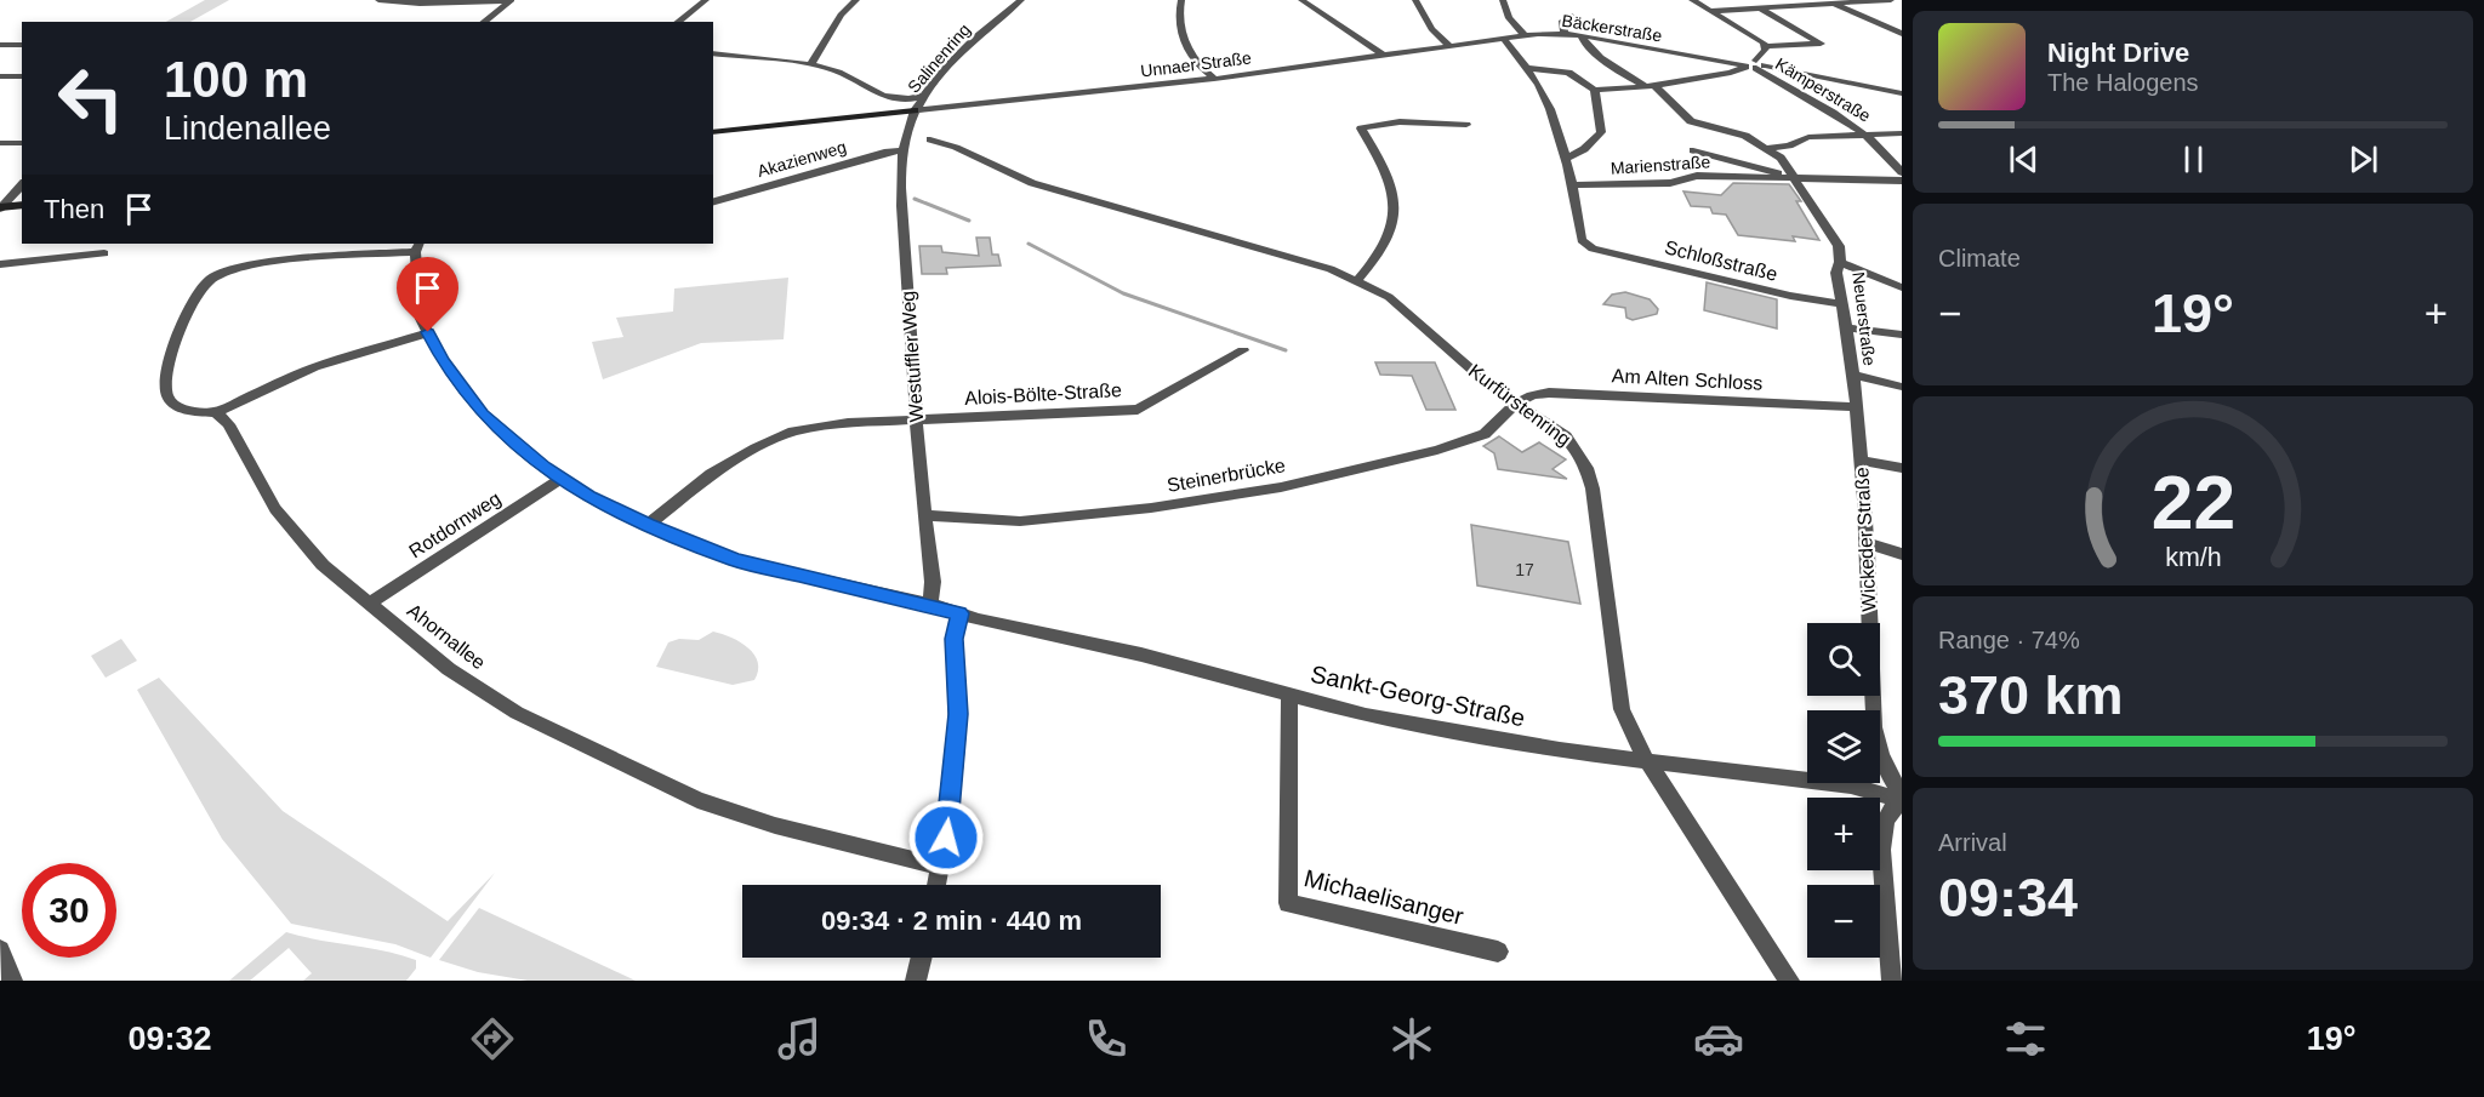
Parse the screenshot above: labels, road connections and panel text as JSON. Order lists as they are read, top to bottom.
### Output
{
  "streets": {
    "street": [
      "Bäckerstraße",
      "Salinenring",
      "Unnaer Straße",
      "Kämperstraße",
      "Akazienweg",
      "Marienstraße",
      "Schloßstraße",
      "Neuerstraße",
      "Westuffler Weg",
      "Am Alten Schloss",
      "Alois-Bölte-Straße",
      "Kurfürstenring",
      "Steinerbrücke",
      "Rotdornweg",
      "Wickeder Straße",
      "Ahornallee",
      "Sankt-Georg-Straße",
      "Michaelisanger"
    ]
  },
  "crossings": [
    ["Bäckerstraße", "Unnaer Straße"],
    ["Bäckerstraße", "Kämperstraße"],
    ["Salinenring", "Unnaer Straße"],
    ["Salinenring", "Westuffler Weg"],
    ["Unnaer Straße", "Westuffler Weg"],
    ["Akazienweg", "Westuffler Weg"],
    ["Marienstraße", "Schloßstraße"],
    ["Marienstraße", "Neuerstraße"],
    ["Schloßstraße", "Neuerstraße"],
    ["Neuerstraße", "Am Alten Schloss"],
    ["Neuerstraße", "Wickeder Straße"],
    ["Westuffler Weg", "Alois-Bölte-Straße"],
    ["Westuffler Weg", "Steinerbrücke"],
    ["Westuffler Weg", "Sankt-Georg-Straße"],
    ["Am Alten Schloss", "Kurfürstenring"],
    ["Am Alten Schloss", "Steinerbrücke"],
    ["Am Alten Schloss", "Wickeder Straße"],
    ["Alois-Bölte-Straße", "Sankt-Georg-Straße"],
    ["Kurfürstenring", "Steinerbrücke"],
    ["Kurfürstenring", "Sankt-Georg-Straße"],
    ["Rotdornweg", "Ahornallee"],
    ["Rotdornweg", "Sankt-Georg-Straße"],
    ["Wickeder Straße", "Sankt-Georg-Straße"],
    ["Sankt-Georg-Straße", "Michaelisanger"]
  ],
  "house_numbers": ["17"],
  "page": {
    "turn": ["100 m", "Lindenallee"],
    "song": ["Night Drive", "The Halogens"],
    "then": "Then",
    "tile": [
      "Climate",
      ["Range · 74%", "370 km"],
      ["Arrival", "09:34"]
    ],
    "heat": ["−", "19°", "+"],
    "map_buttons": ["+", "−"],
    "limit": "30",
    "trip": "09:34 · 2 min · 440 m",
    "tabs": ["09:32", "19°"],
    "gauge": ["22", "km/h"]
  }
}
